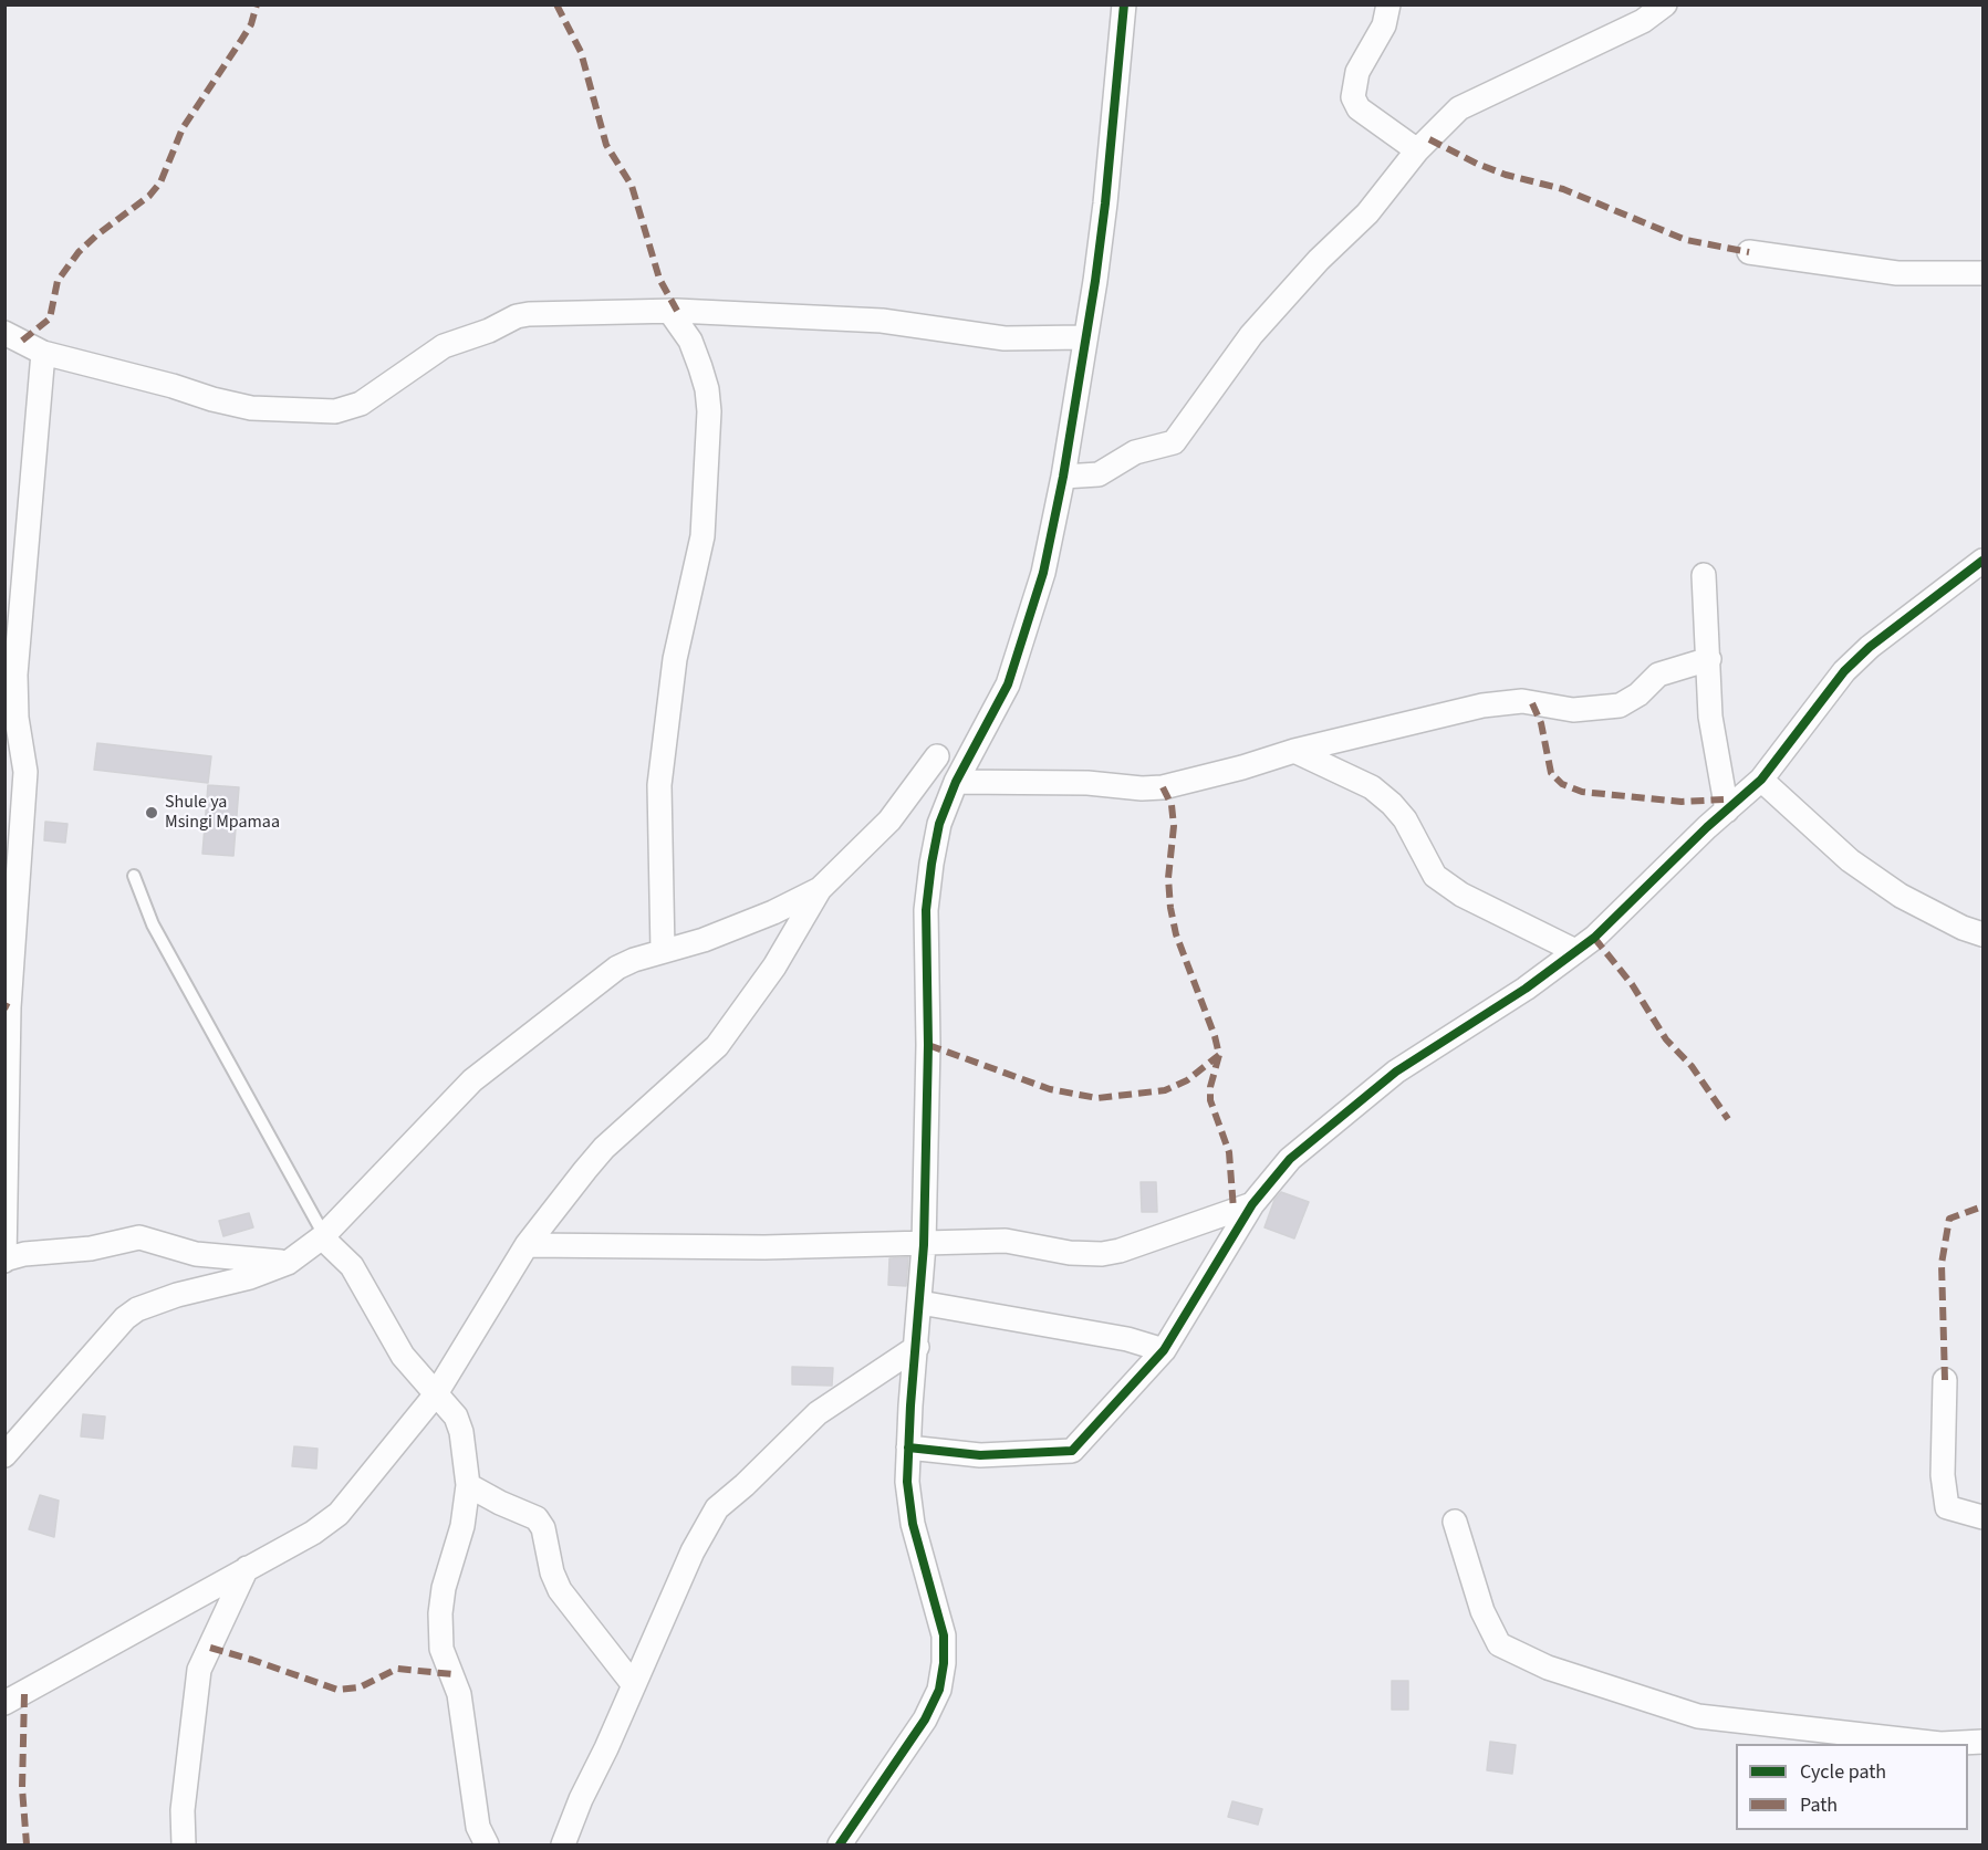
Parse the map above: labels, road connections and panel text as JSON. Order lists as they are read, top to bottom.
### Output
{
  "places": ["Shule ya Msingi Mpamaa"],
  "legend": ["Cycle path", "Path"]
}
